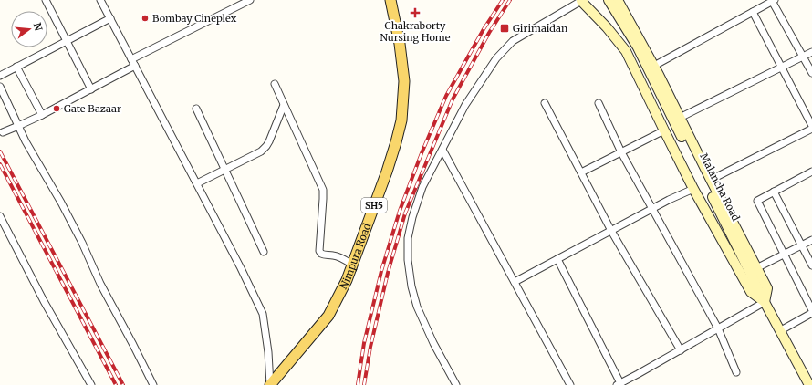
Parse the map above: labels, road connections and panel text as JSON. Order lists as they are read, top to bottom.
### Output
{
  "streets": {
    "main road": ["SH5", "Nimpura Road"],
    "street": ["Malancha Road"]
  },
  "places": {
    "health": ["Chakraborty Nursing Home"],
    "other": ["Bombay Cineplex", "Gate Bazaar"],
    "transit": ["Girimaidan"]
  },
  "north": "right"
}
